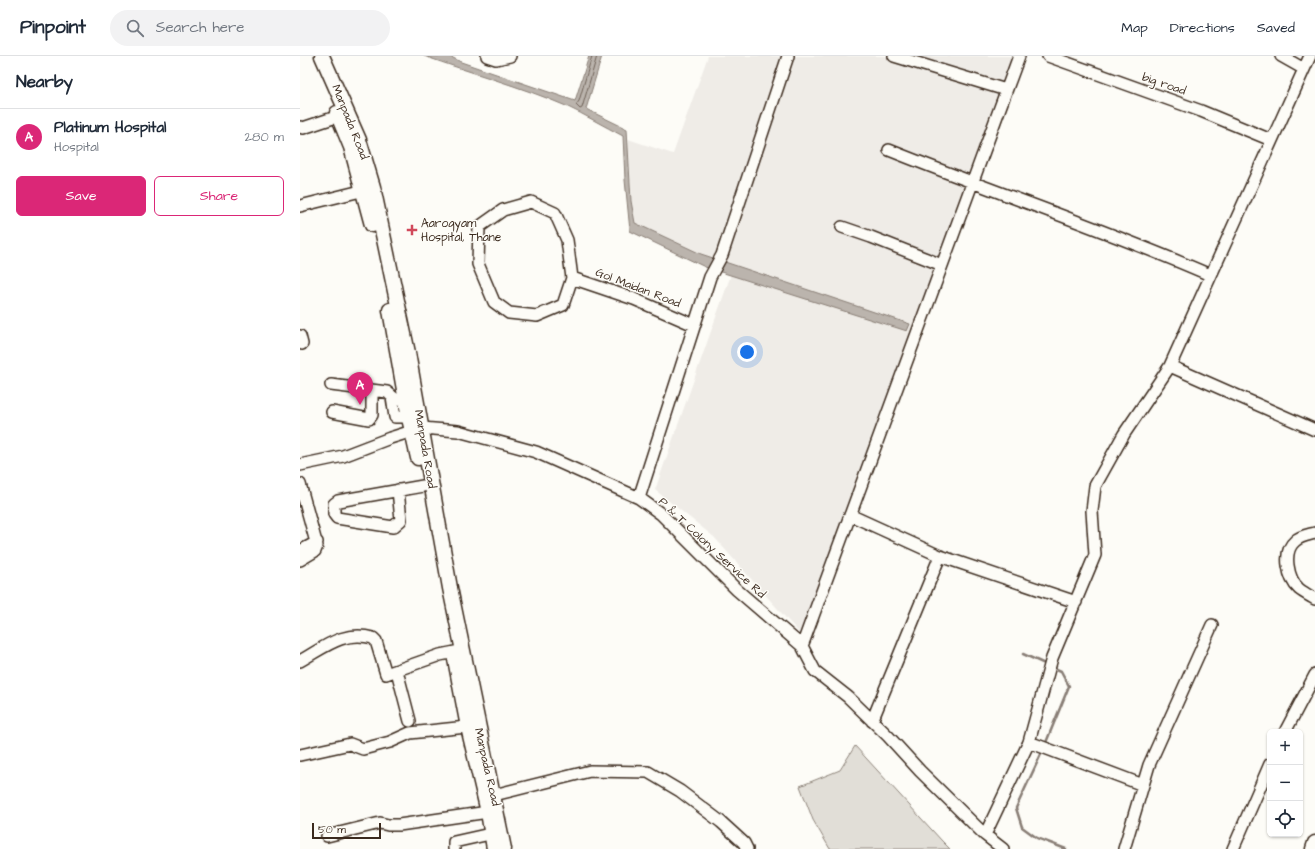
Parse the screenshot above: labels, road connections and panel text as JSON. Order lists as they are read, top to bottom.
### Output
{
  "streets": {
    "main road": ["Manpada Road"],
    "street": ["big road", "Gol Maidan Road", "P & T Colony Service Rd"]
  },
  "crossings": [
    ["Manpada Road", "P & T Colony Service Rd"]
  ],
  "places": {
    "health": ["Aarogyam Hospital, Thane"]
  },
  "scale_bar": "50 m",
  "page": {
    "header": "Pinpoint",
    "search": "Search here",
    "nav": ["Map", "Directions", "Saved"],
    "heading": "Nearby",
    "list": [
      {
        "mark": "A",
        "name": "Platinum Hospital",
        "note": "Hospital",
        "value": "280 m"
      }
    ],
    "buttons": ["Save", "Share"],
    "pins": "A",
    "map_buttons": ["+", "−"],
    "scale": "50 m"
  }
}
